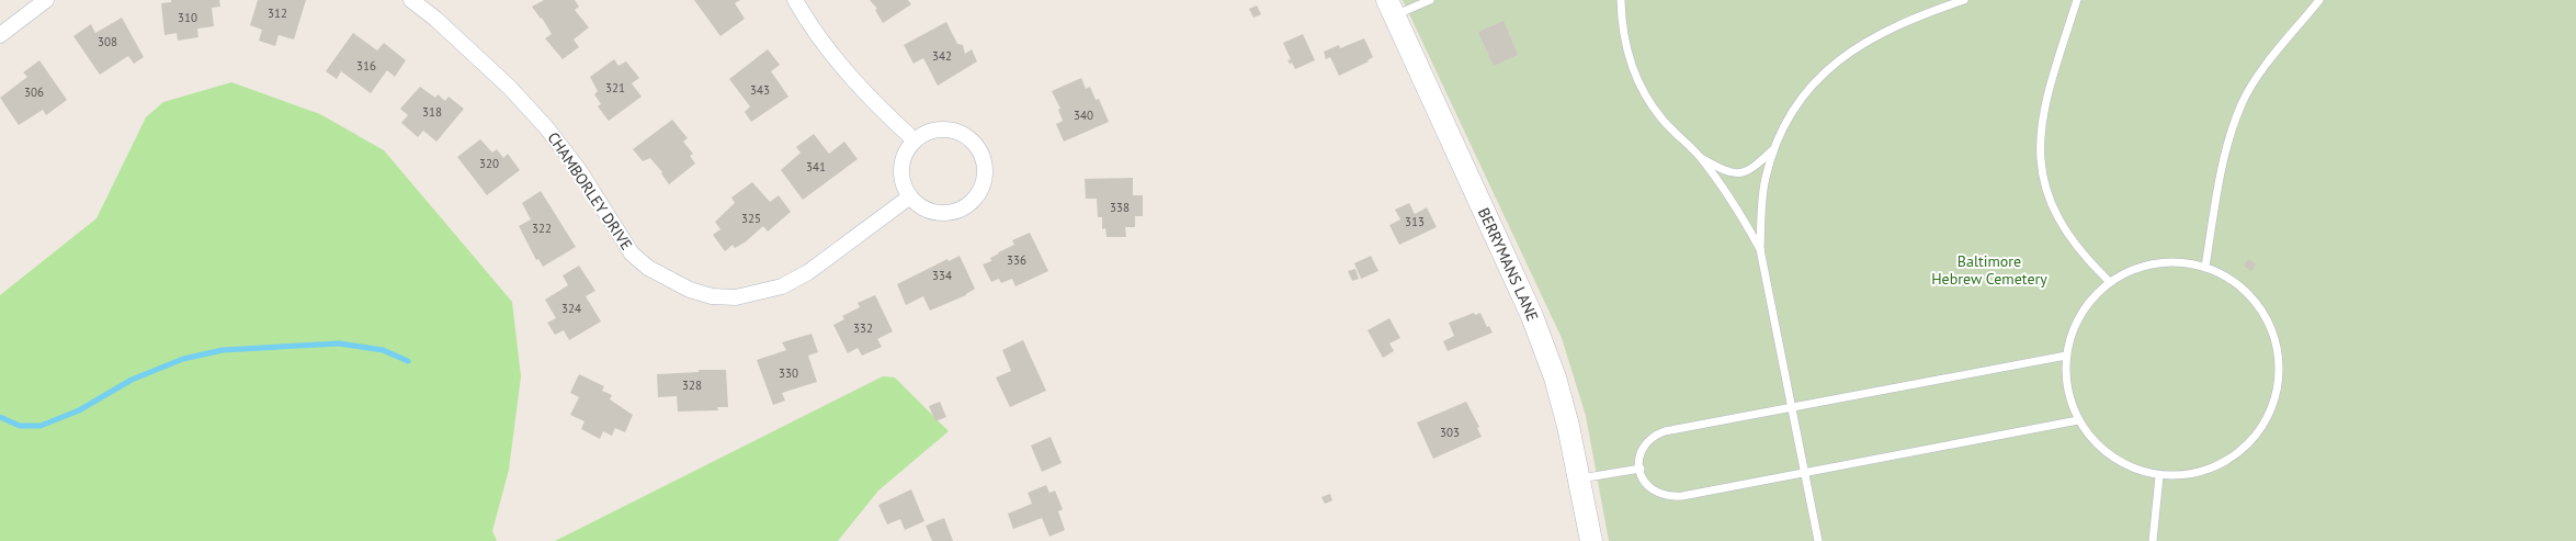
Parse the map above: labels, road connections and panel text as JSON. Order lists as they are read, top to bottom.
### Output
{
  "streets": {
    "street": ["CHAMBORLEY DRIVE", "BERRYMANS LANE"]
  },
  "parks": ["Baltimore Hebrew Cemetery"],
  "house_numbers": [
    "312",
    "310",
    "308",
    "342",
    "316",
    "321",
    "343",
    "306",
    "318",
    "340",
    "320",
    "341",
    "338",
    "325",
    "313",
    "322",
    "336",
    "334",
    "324",
    "332",
    "330",
    "328",
    "303"
  ]
}
